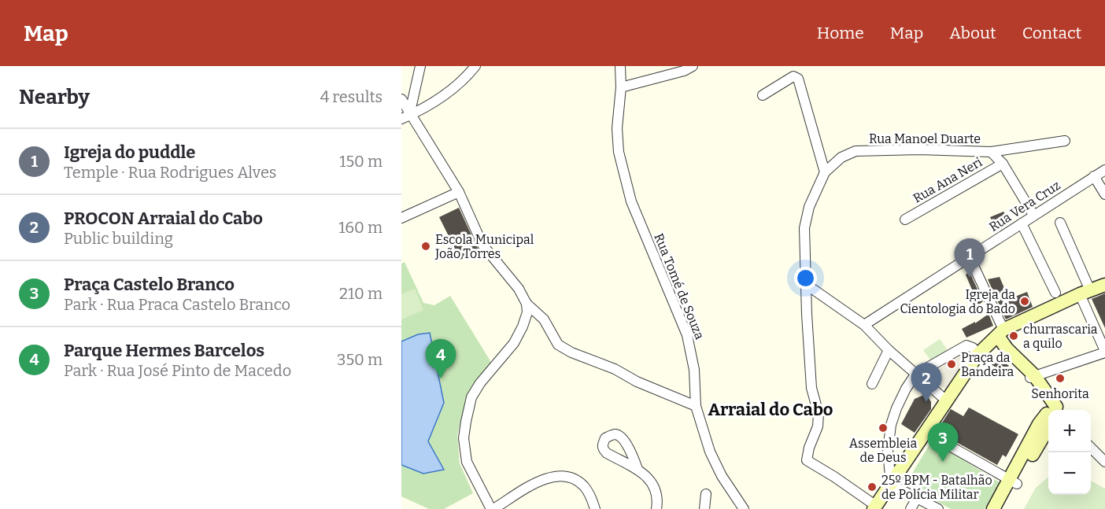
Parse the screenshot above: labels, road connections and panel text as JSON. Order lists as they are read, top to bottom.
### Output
{
  "streets": {
    "street": [
      "Rua Manoel Duarte",
      "Rua Ana Neri",
      "Rua Vera Cruz",
      "Rua Tomé de Souza"
    ]
  },
  "crossings": [
    ["Rua Manoel Duarte", "Rua Ana Neri"],
    ["Rua Manoel Duarte", "Rua Vera Cruz"]
  ],
  "districts": ["Arraial do Cabo"],
  "places": [
    "Escola Municipal João Torres",
    "Igreja da Cientologia do Bado",
    "churrascaria a quilo",
    "Praça da Bandeira",
    "Senhorita",
    "Assembleia de Deus",
    "25º BPM - Batalhão de Polícia Militar"
  ],
  "page": {
    "header": "Map",
    "nav": [
      "Home",
      "Map",
      "About",
      "Contact"
    ],
    "heading": ["Nearby", "4 results"],
    "list": [
      {
        "mark": "1",
        "name": "Igreja do puddle",
        "note": "Temple · Rua Rodrigues Alves",
        "value": "150 m"
      },
      {
        "mark": "2",
        "name": "PROCON Arraial do Cabo",
        "note": "Public building",
        "value": "160 m"
      },
      {
        "mark": "3",
        "name": "Praça Castelo Branco",
        "note": "Park · Rua Praca Castelo Branco",
        "value": "210 m"
      },
      {
        "mark": "4",
        "name": "Parque Hermes Barcelos",
        "note": "Park · Rua José Pinto de Macedo",
        "value": "350 m"
      }
    ],
    "pins": [
      "1",
      "4",
      "2",
      "3"
    ],
    "map_buttons": ["+", "−"]
  }
}
